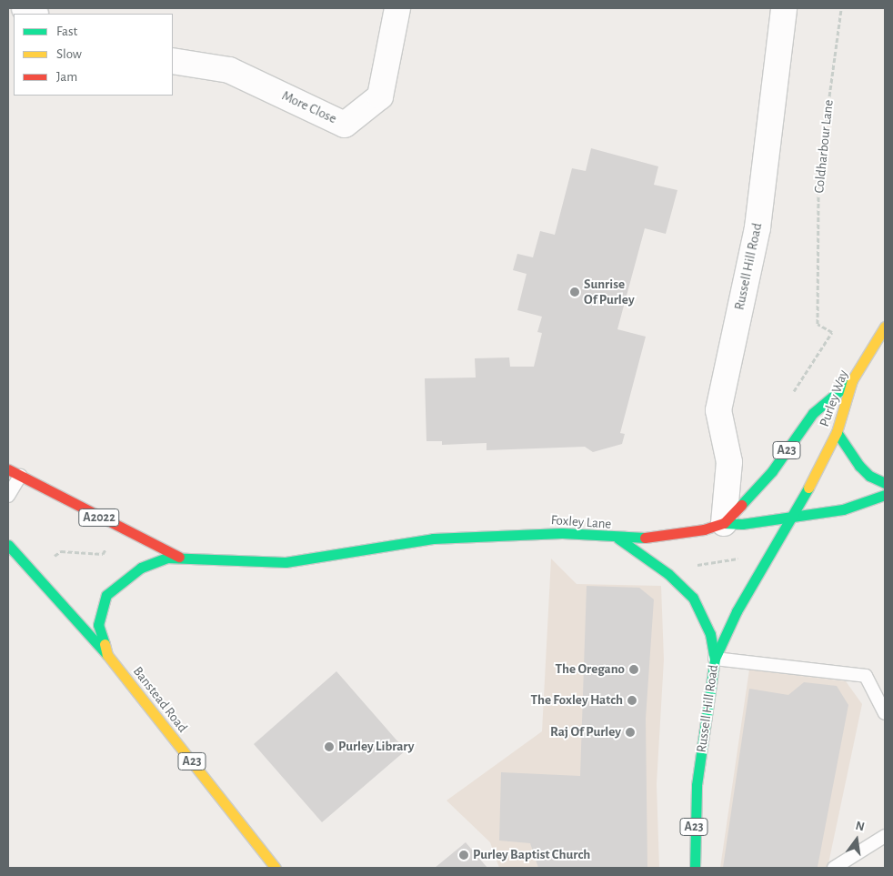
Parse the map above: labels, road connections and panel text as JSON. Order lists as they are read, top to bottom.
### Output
{
  "streets": {
    "main road": [
      "Russell Hill Road",
      "Purley Way",
      "A23",
      "A2022",
      "Foxley Lane",
      "Banstead Road"
    ],
    "street": ["More Close"],
    "path": ["Coldharbour Lane"]
  },
  "crossings": [
    ["Russell Hill Road", "Purley Way"],
    ["Russell Hill Road", "A23"],
    ["Russell Hill Road", "Foxley Lane"],
    ["Purley Way", "A23"],
    ["A23", "Foxley Lane"],
    ["A2022", "Banstead Road"],
    ["Foxley Lane", "Banstead Road"]
  ],
  "places": [
    "Sunrise Of Purley",
    "The Oregano",
    "The Foxley Hatch",
    "Raj Of Purley",
    "Purley Library",
    "Purley Baptist Church"
  ],
  "legend": ["Fast", "Slow", "Jam"],
  "north": "top"
}
